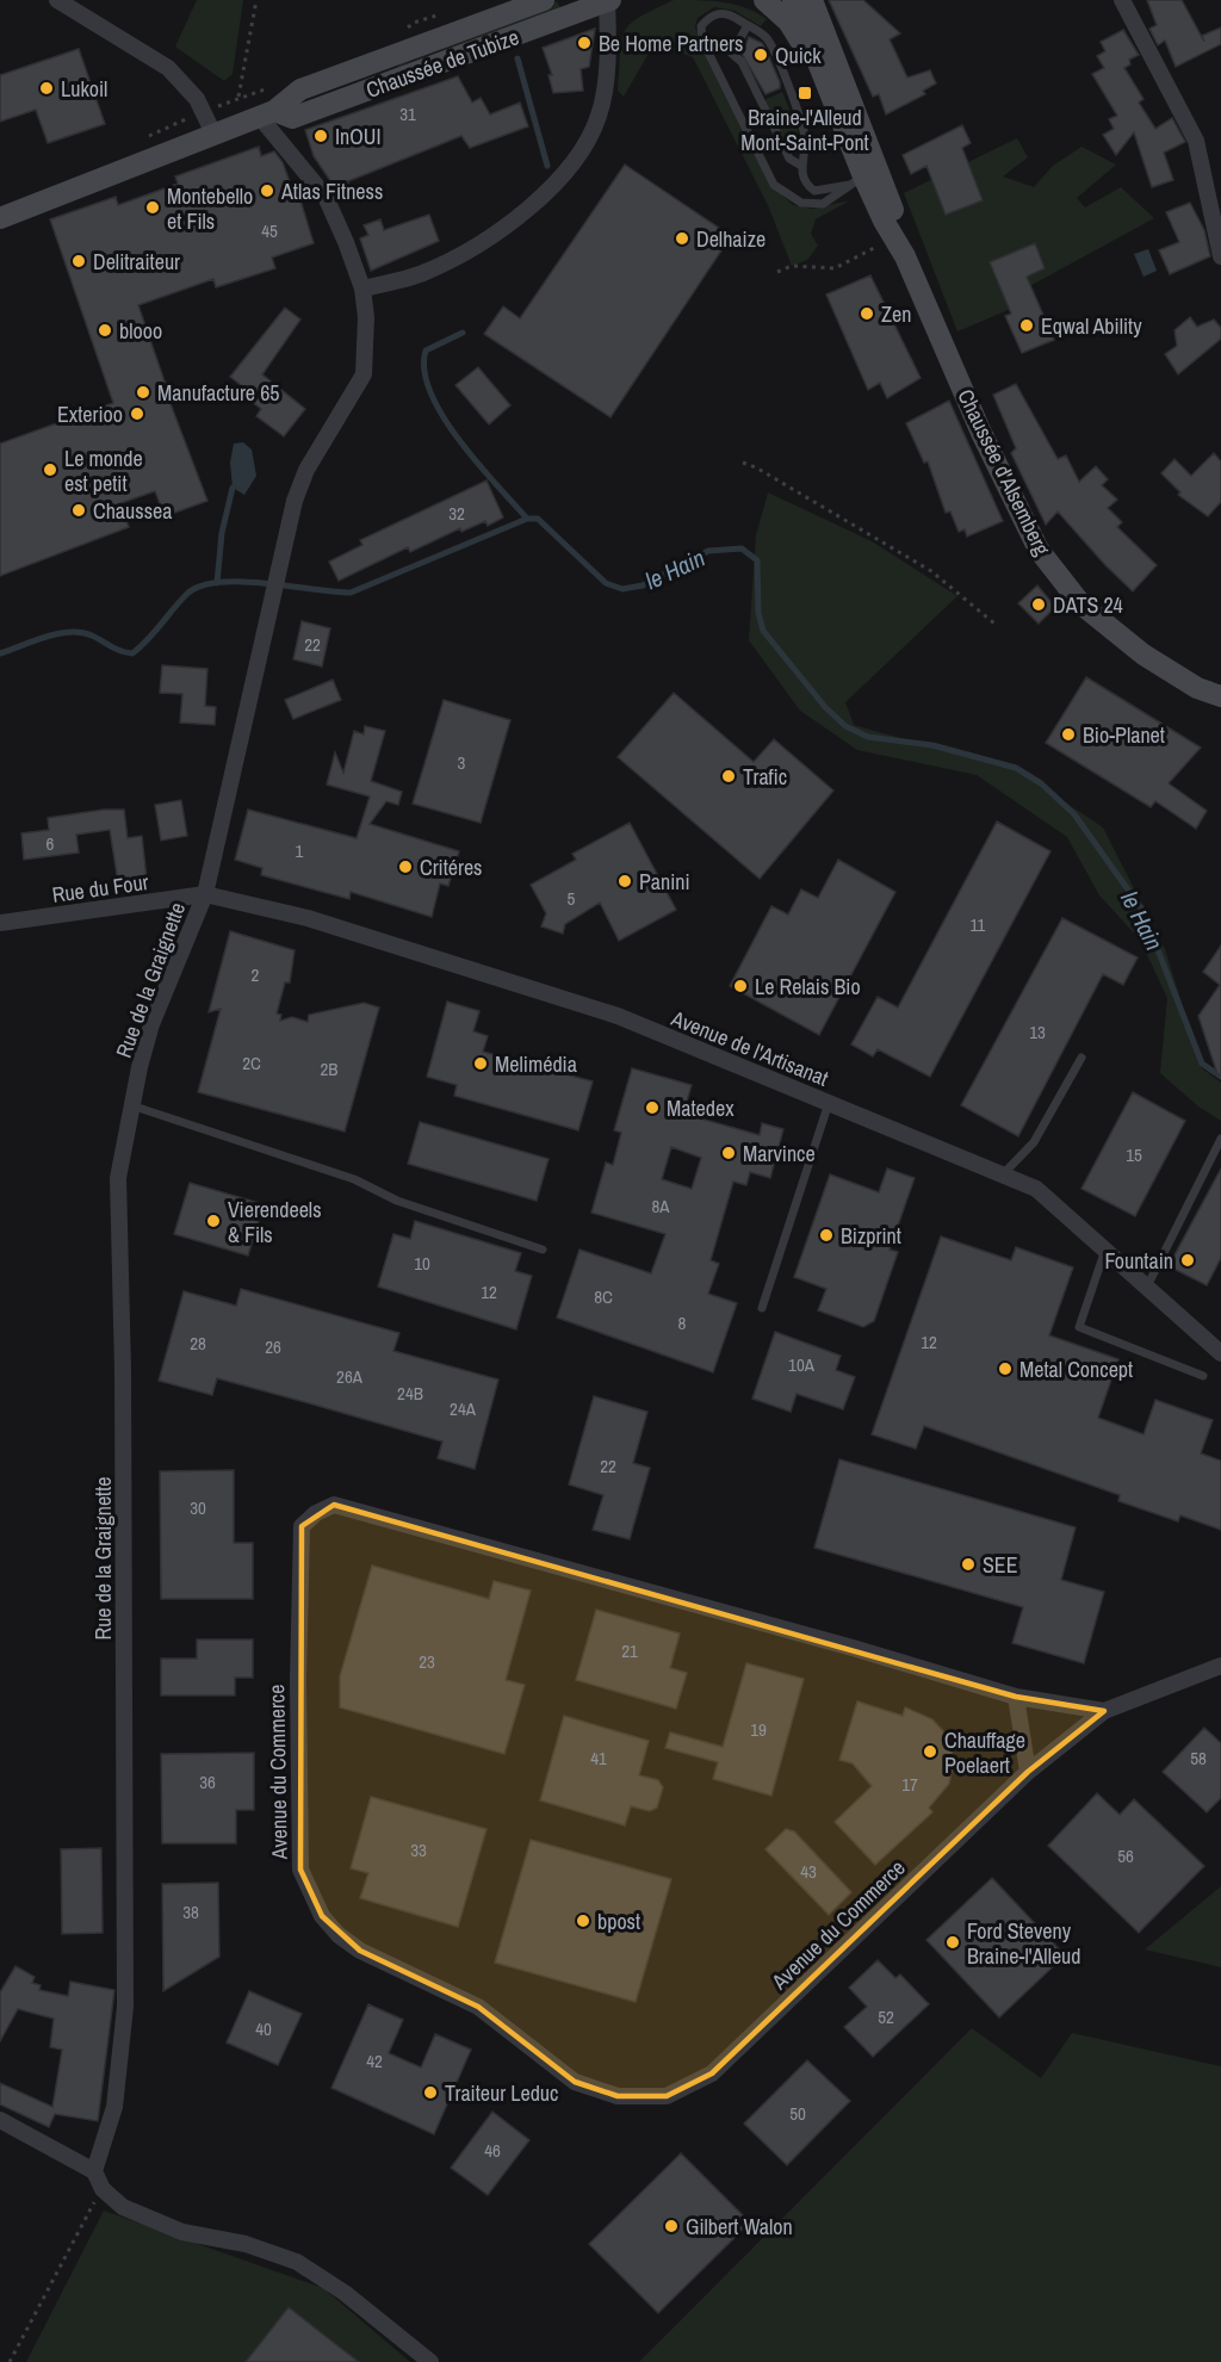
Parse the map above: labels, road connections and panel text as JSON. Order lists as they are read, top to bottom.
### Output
{
  "streets": {
    "main road": ["Chaussée de Tubize", "Chaussée d'Alsemberg"],
    "street": [
      "Rue du Four",
      "Rue de la Graignette",
      "Avenue de l'Artisanat",
      "Avenue du Commerce"
    ]
  },
  "crossings": [
    ["Chaussée de Tubize", "Rue de la Graignette"],
    ["Rue du Four", "Rue de la Graignette"],
    ["Rue du Four", "Avenue de l'Artisanat"],
    ["Rue de la Graignette", "Avenue de l'Artisanat"]
  ],
  "water": ["le Hain"],
  "places": {
    "other": [
      "Be Home Partners",
      "Quick",
      "Lukoil",
      "InOUI",
      "Atlas Fitness",
      "Montebello et Fils",
      "Delhaize",
      "Delitraiteur",
      "Zen",
      "Eqwal Ability",
      "blooo",
      "Manufacture 65",
      "Exterioo",
      "Le monde est petit",
      "Chaussea",
      "DATS 24",
      "Bio-Planet",
      "Trafic",
      "Critéres",
      "Panini",
      "Le Relais Bio",
      "Melimédia",
      "Matedex",
      "Marvince",
      "Vierendeels & Fils",
      "Bizprint",
      "Fountain",
      "Metal Concept",
      "SEE",
      "Chauffage Poelaert",
      "bpost",
      "Ford Steveny Braine-l'Alleud",
      "Traiteur Leduc",
      "Gilbert Walon"
    ],
    "transit": ["Braine-l'Alleud Mont-Saint-Pont"]
  },
  "house_numbers": [
    "31",
    "45",
    "32",
    "22",
    "3",
    "6",
    "1",
    "5",
    "11",
    "2",
    "13",
    "2C",
    "2B",
    "15",
    "8A",
    "10",
    "12",
    "8C",
    "8",
    "12",
    "28",
    "26",
    "10A",
    "26A",
    "24B",
    "24A",
    "22",
    "30",
    "21",
    "23",
    "19",
    "41",
    "58",
    "36",
    "17",
    "33",
    "56",
    "43",
    "38",
    "52",
    "40",
    "42",
    "50",
    "46"
  ]
}
